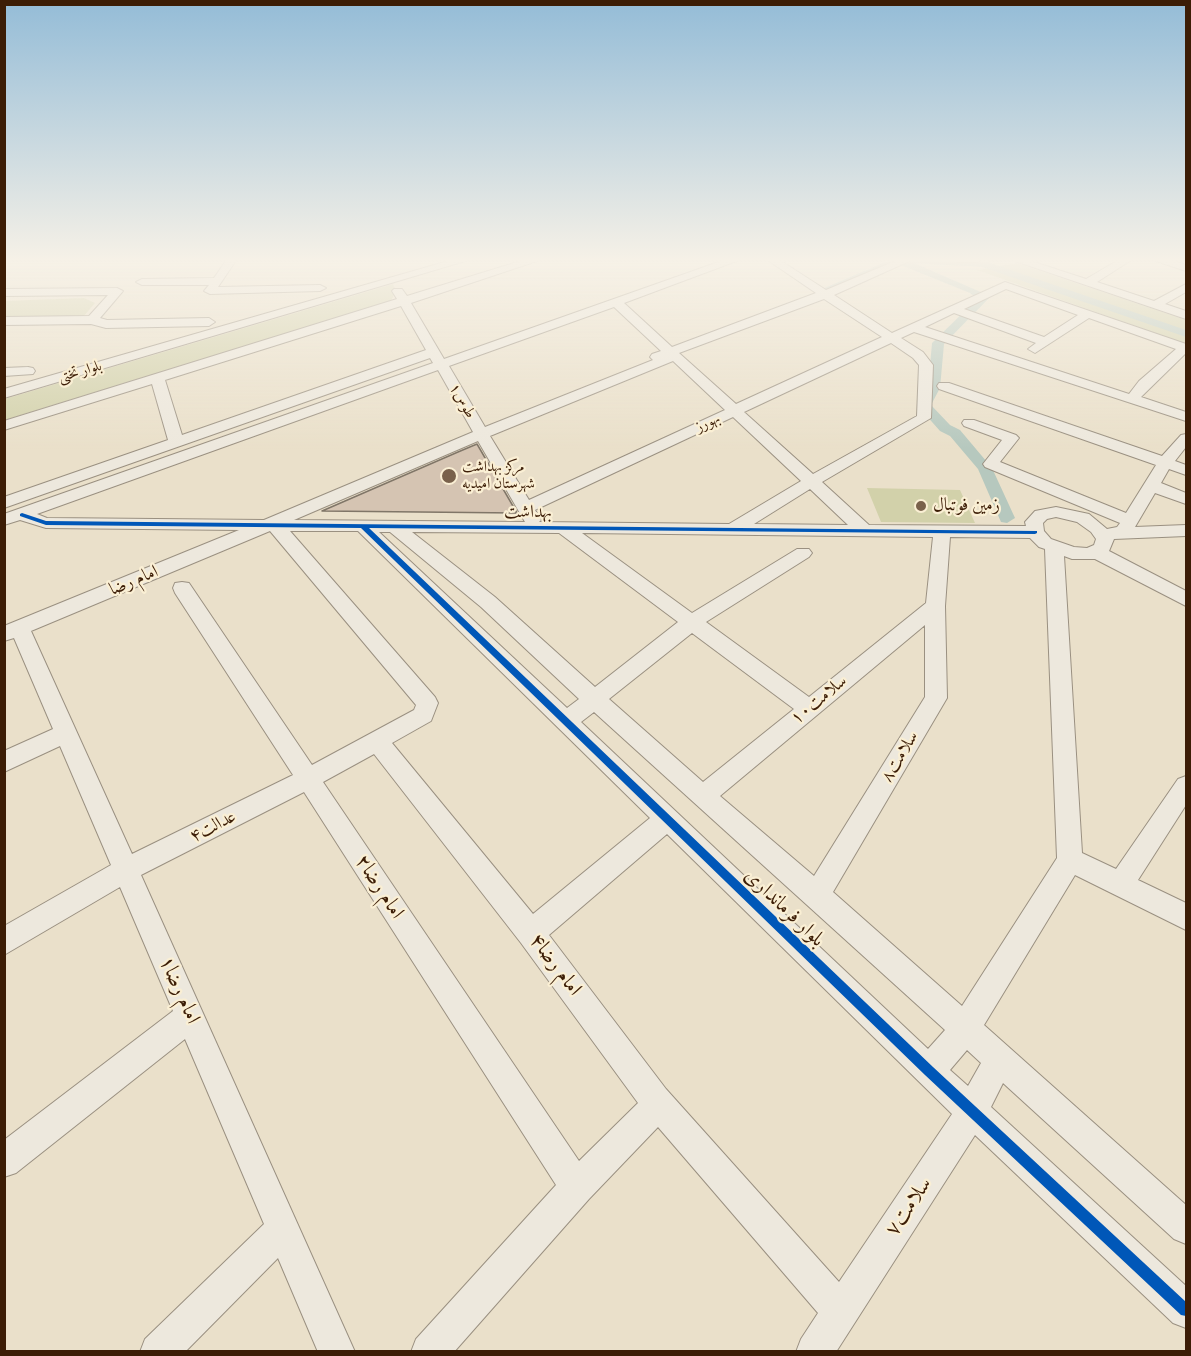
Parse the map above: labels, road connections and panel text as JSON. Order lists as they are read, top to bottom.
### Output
{
  "streets": {
    "street": [
      "بلوار تختی",
      "طوس۱",
      "بهورز",
      "بهداشت",
      "امام رضا",
      "سلامت۱۰",
      "سلامت۸",
      "عدالت۴",
      "امام رضا۲",
      "بلوار فرمانداری",
      "امام رضا۴",
      "امام رضا۱",
      "سلامت۷"
    ]
  },
  "crossings": [
    ["طوس۱", "بهورز"],
    ["طوس۱", "بهداشت"],
    ["طوس۱", "امام رضا"],
    ["بهداشت", "امام رضا"],
    ["بهداشت", "سلامت۸"],
    ["بهداشت", "عدالت۴"],
    ["بهداشت", "بلوار فرمانداری"],
    ["امام رضا", "عدالت۴"],
    ["امام رضا", "امام رضا۱"],
    ["سلامت۱۰", "سلامت۸"],
    ["سلامت۱۰", "بلوار فرمانداری"],
    ["سلامت۸", "بلوار فرمانداری"],
    ["عدالت۴", "امام رضا۲"],
    ["عدالت۴", "امام رضا۴"],
    ["عدالت۴", "امام رضا۱"],
    ["بلوار فرمانداری", "سلامت۷"],
    ["امام رضا۴", "سلامت۷"]
  ],
  "places": ["مرکز بهداشت شهرستان امیدیه", "زمین فوتبال"]
}
